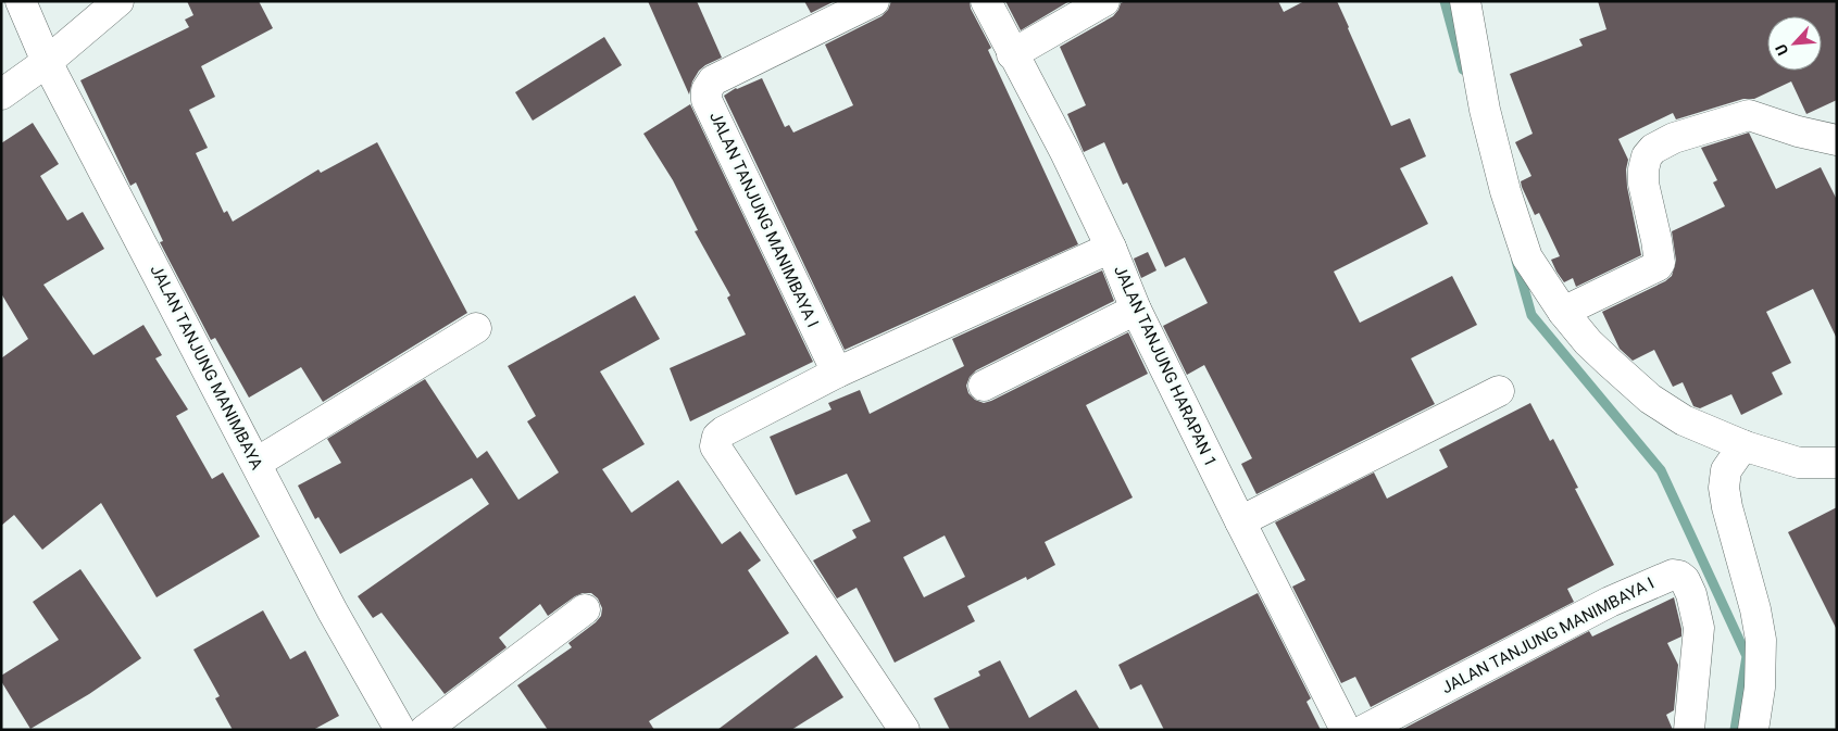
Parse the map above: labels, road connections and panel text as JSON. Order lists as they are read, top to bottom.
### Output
{
  "streets": {
    "street": ["JALAN TANJUNG MANIMBAYA I", "JALAN TANJUNG HARAPAN 1", "JALAN TANJUNG MANIMBAYA"]
  },
  "north": "bottom left"
}
